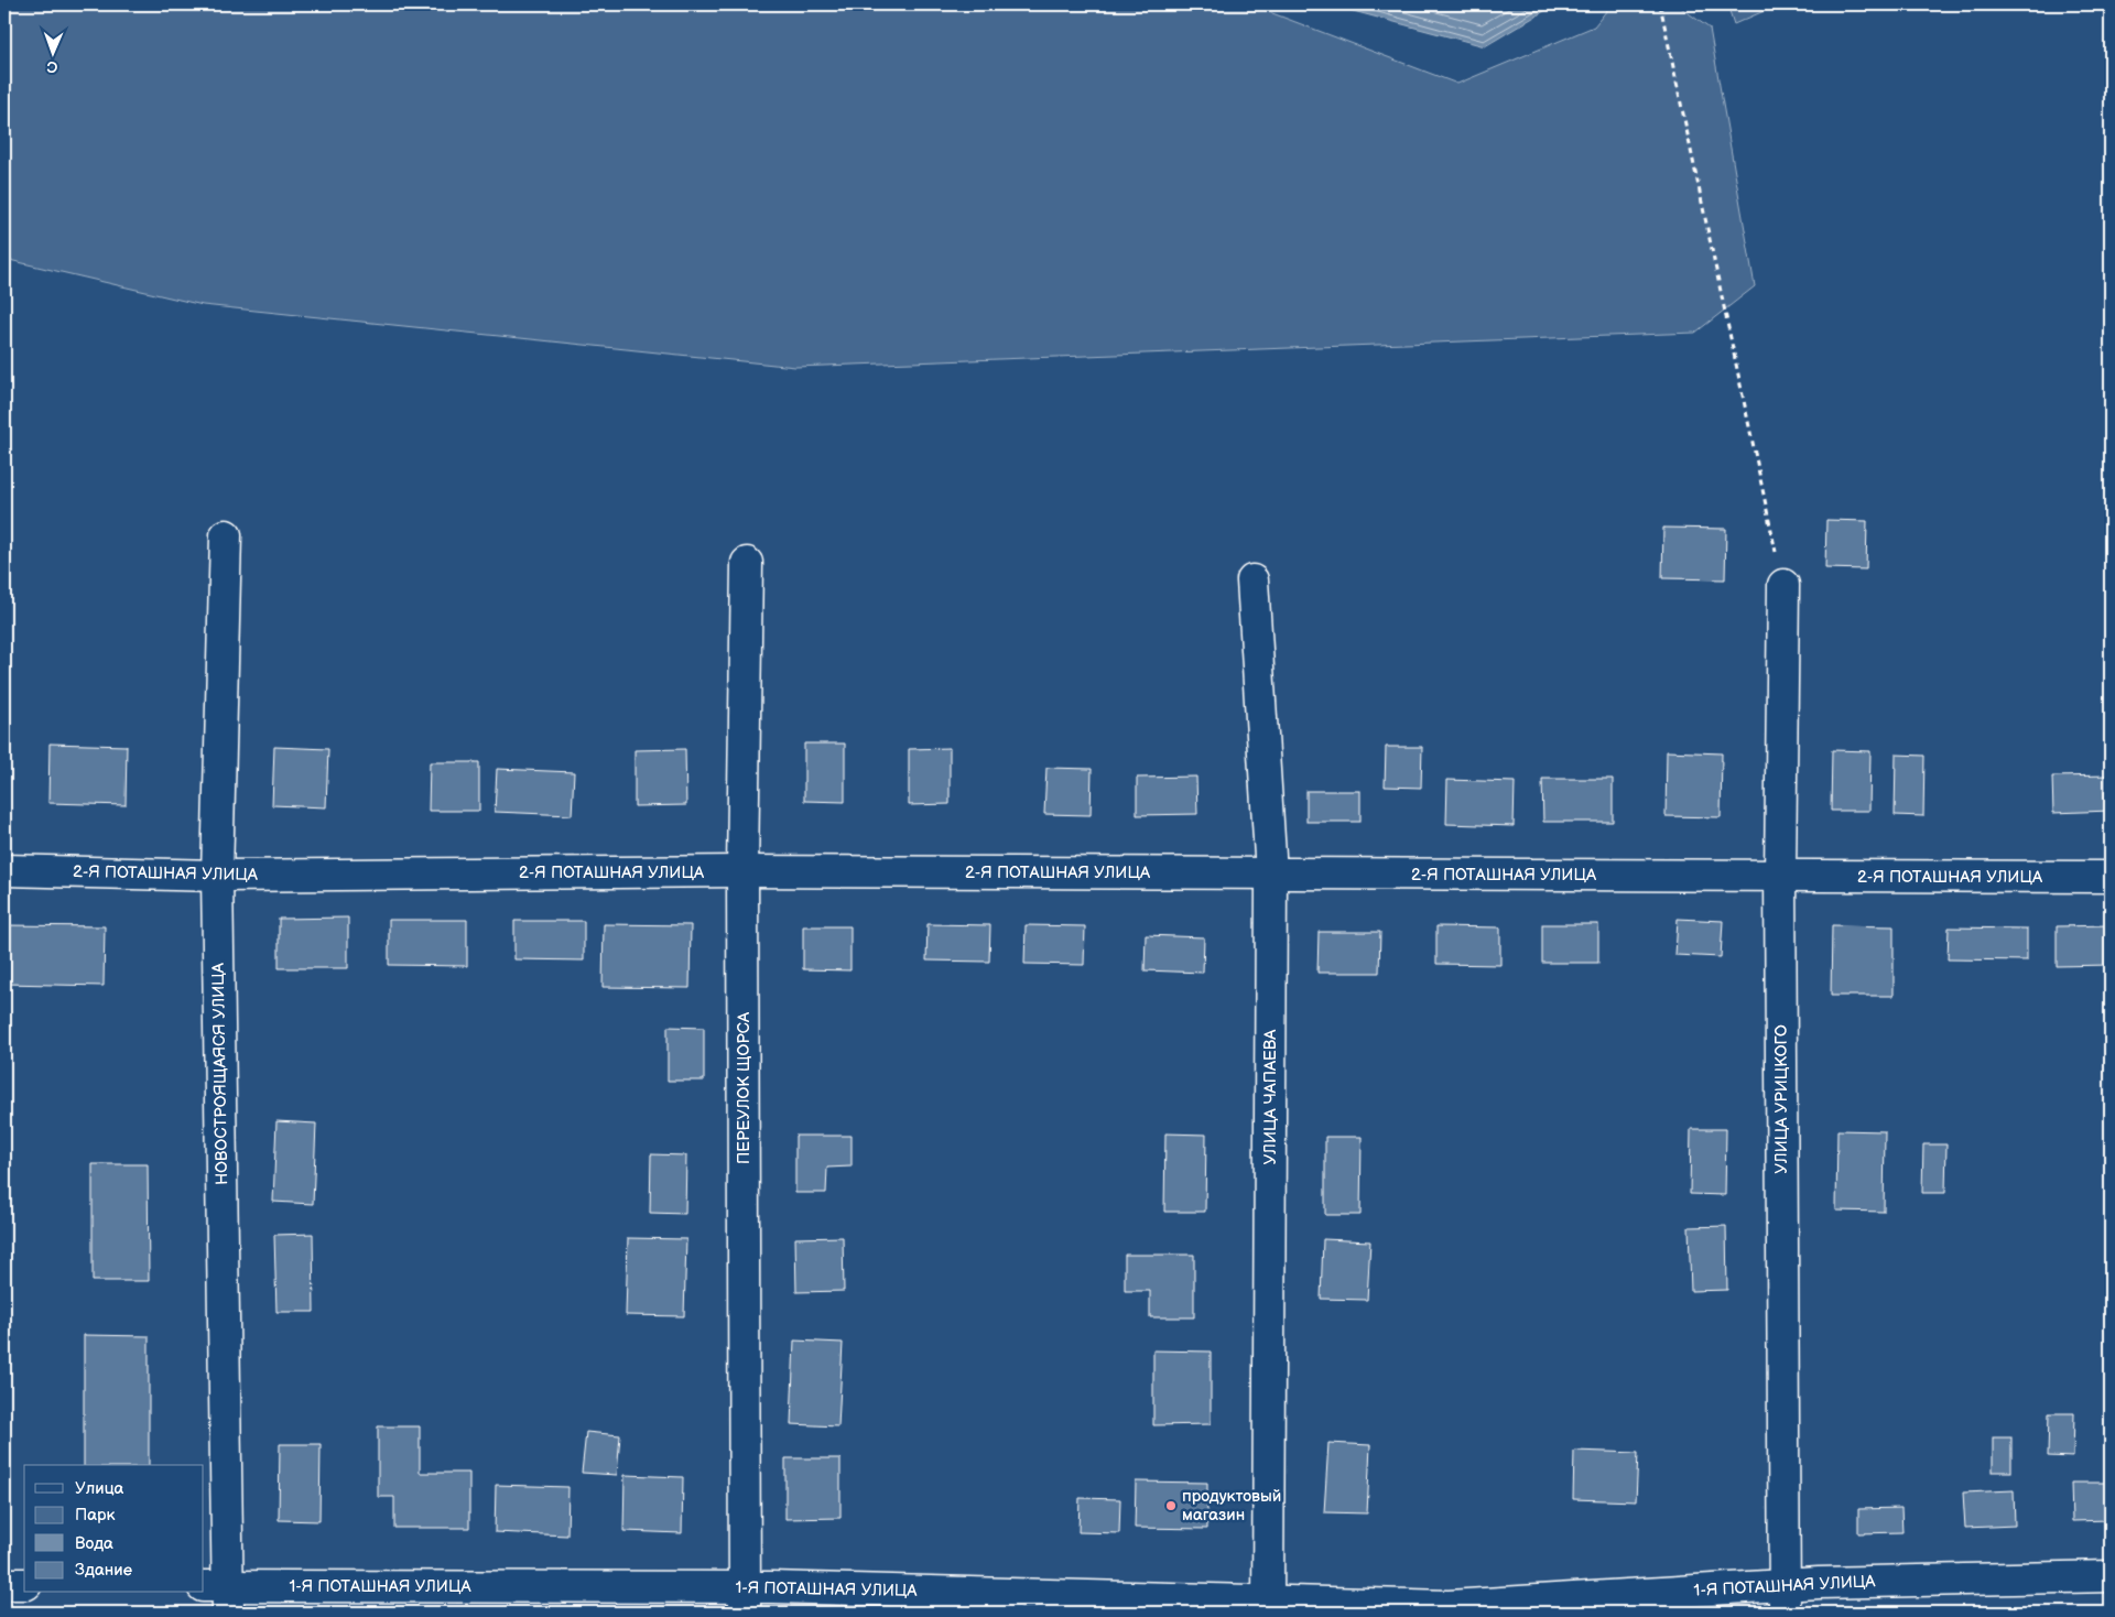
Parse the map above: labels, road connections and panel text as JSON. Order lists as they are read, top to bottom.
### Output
{
  "streets": {
    "street": [
      "2-Я ПОТАШНАЯ УЛИЦА",
      "НОВОСТРОЯЩАЯСЯ УЛИЦА",
      "ПЕРЕУЛОК ЩОРСА",
      "УЛИЦА ЧАПАЕВА",
      "УЛИЦА УРИЦКОГО",
      "1-Я ПОТАШНАЯ УЛИЦА"
    ]
  },
  "crossings": [
    ["2-Я ПОТАШНАЯ УЛИЦА", "НОВОСТРОЯЩАЯСЯ УЛИЦА"],
    ["2-Я ПОТАШНАЯ УЛИЦА", "ПЕРЕУЛОК ЩОРСА"],
    ["2-Я ПОТАШНАЯ УЛИЦА", "УЛИЦА ЧАПАЕВА"],
    ["2-Я ПОТАШНАЯ УЛИЦА", "УЛИЦА УРИЦКОГО"],
    ["НОВОСТРОЯЩАЯСЯ УЛИЦА", "1-Я ПОТАШНАЯ УЛИЦА"],
    ["ПЕРЕУЛОК ЩОРСА", "1-Я ПОТАШНАЯ УЛИЦА"],
    ["УЛИЦА ЧАПАЕВА", "1-Я ПОТАШНАЯ УЛИЦА"],
    ["УЛИЦА УРИЦКОГО", "1-Я ПОТАШНАЯ УЛИЦА"]
  ],
  "places": ["продуктовый магазин"],
  "legend": [
    "Улица",
    "Парк",
    "Вода",
    "Здание"
  ],
  "north": "bottom"
}
